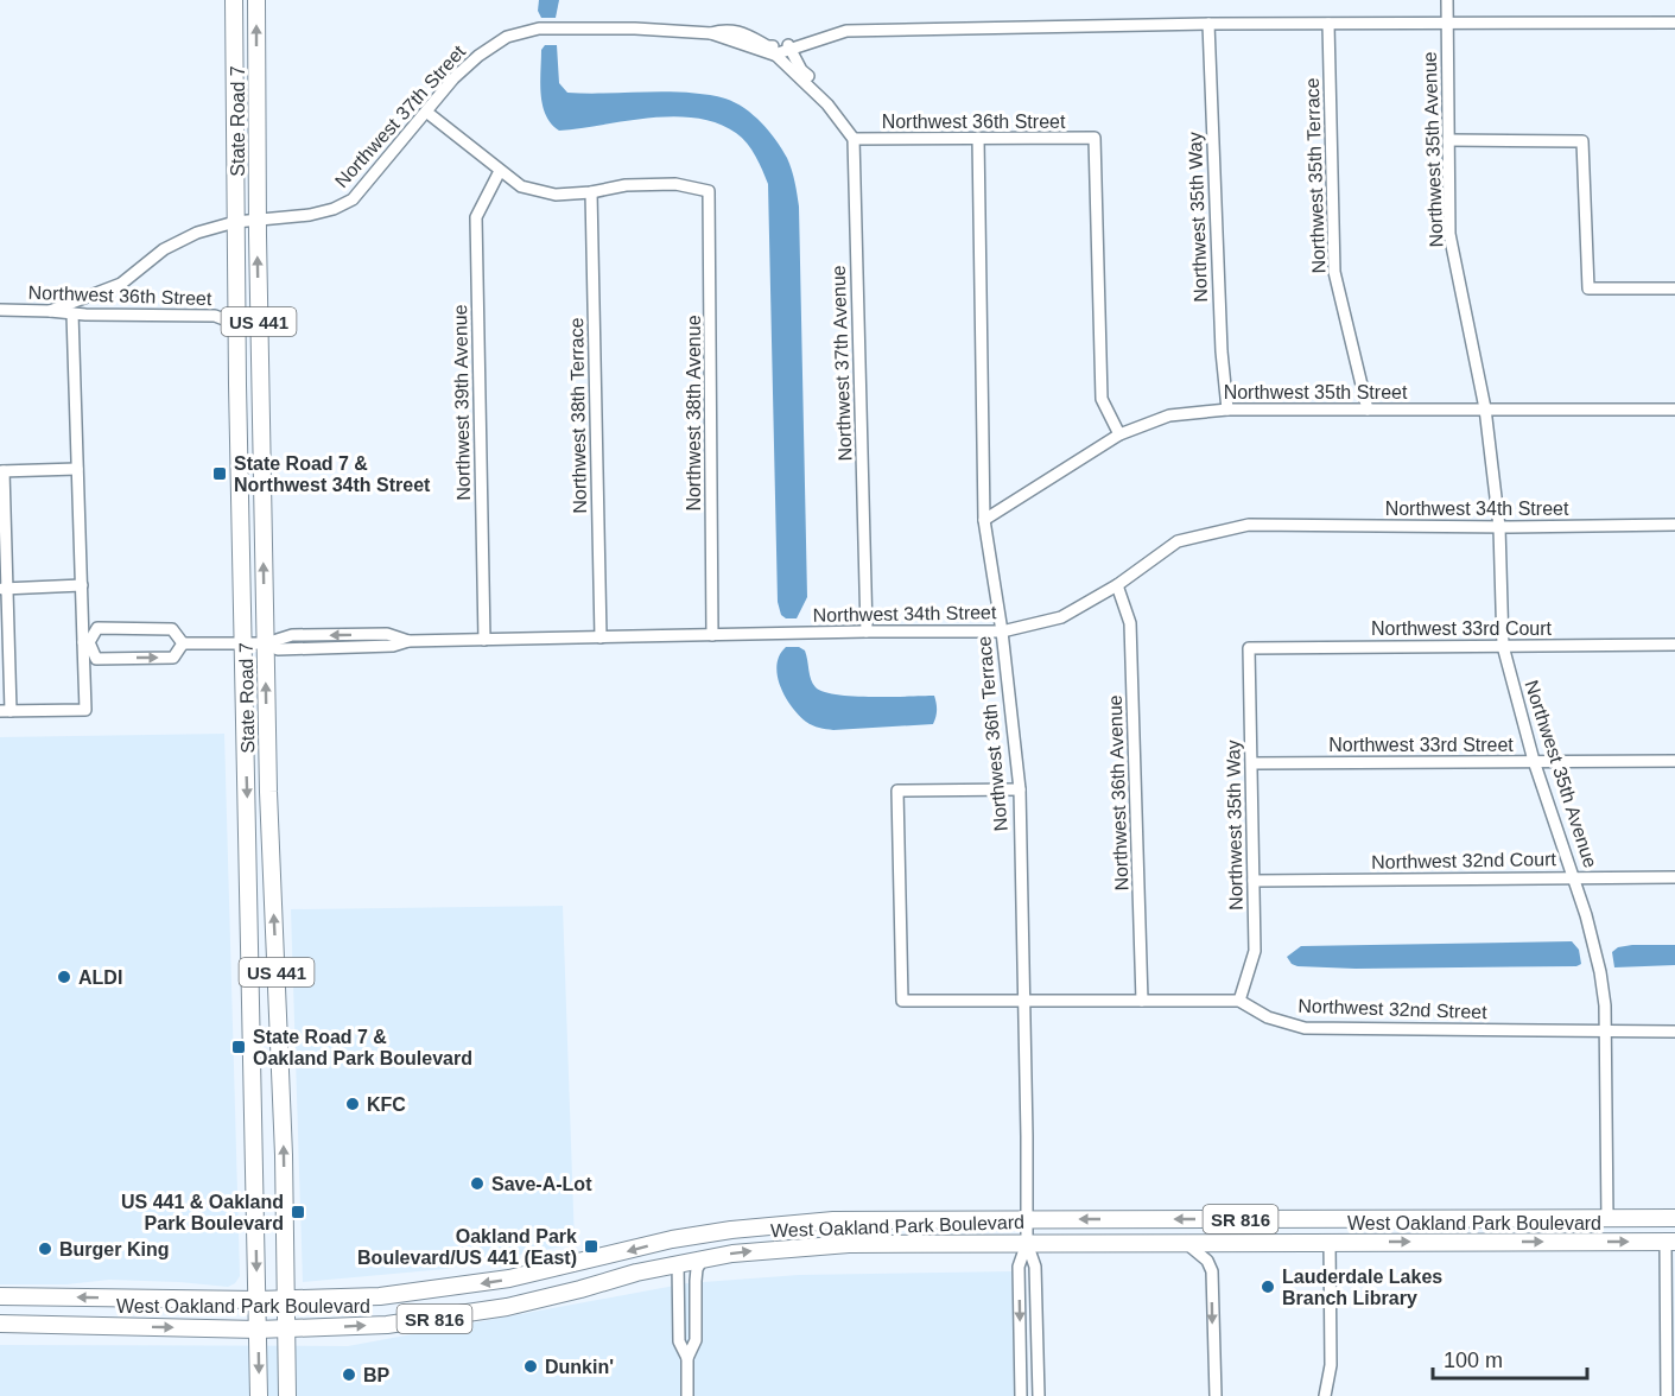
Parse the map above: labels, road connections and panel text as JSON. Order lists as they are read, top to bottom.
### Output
{
  "streets": {
    "main road": [
      "State Road 7",
      "US 441",
      "SR 816",
      "West Oakland Park Boulevard"
    ],
    "street": [
      "Northwest 37th Street",
      "Northwest 36th Street",
      "Northwest 35th Avenue",
      "Northwest 35th Terrace",
      "Northwest 35th Way",
      "Northwest 37th Avenue",
      "Northwest 35th Street",
      "Northwest 39th Avenue",
      "Northwest 38th Avenue",
      "Northwest 38th Terrace",
      "Northwest 34th Street",
      "Northwest 33rd Court",
      "Northwest 36th Terrace",
      "Northwest 33rd Street",
      "Northwest 36th Avenue",
      "Northwest 32nd Court",
      "Northwest 32nd Street"
    ]
  },
  "crossings": [
    ["Northwest 37th Street", "State Road 7"],
    ["Northwest 37th Street", "Northwest 36th Street"],
    ["Northwest 37th Street", "Northwest 35th Avenue"],
    ["Northwest 37th Street", "Northwest 35th Terrace"],
    ["Northwest 37th Street", "Northwest 35th Way"],
    ["State Road 7", "Northwest 36th Street"],
    ["State Road 7", "Northwest 34th Street"],
    ["State Road 7", "West Oakland Park Boulevard"],
    ["Northwest 36th Street", "Northwest 37th Avenue"],
    ["Northwest 36th Street", "Northwest 35th Street"],
    ["Northwest 36th Street", "Northwest 36th Terrace"],
    ["Northwest 35th Avenue", "Northwest 35th Street"],
    ["Northwest 35th Avenue", "Northwest 34th Street"],
    ["Northwest 35th Avenue", "Northwest 33rd Court"],
    ["Northwest 35th Avenue", "Northwest 33rd Street"],
    ["Northwest 35th Avenue", "Northwest 32nd Court"],
    ["Northwest 35th Avenue", "Northwest 32nd Street"],
    ["Northwest 35th Avenue", "West Oakland Park Boulevard"],
    ["Northwest 35th Terrace", "Northwest 35th Street"],
    ["Northwest 35th Way", "Northwest 35th Street"],
    ["Northwest 35th Way", "Northwest 33rd Court"],
    ["Northwest 35th Way", "Northwest 33rd Street"],
    ["Northwest 35th Way", "Northwest 32nd Court"],
    ["Northwest 35th Way", "Northwest 32nd Street"],
    ["Northwest 37th Avenue", "Northwest 34th Street"],
    ["Northwest 35th Street", "Northwest 36th Terrace"],
    ["Northwest 39th Avenue", "Northwest 34th Street"],
    ["Northwest 38th Avenue", "Northwest 38th Terrace"],
    ["Northwest 38th Avenue", "Northwest 34th Street"],
    ["Northwest 38th Terrace", "Northwest 34th Street"],
    ["Northwest 34th Street", "Northwest 36th Terrace"],
    ["Northwest 34th Street", "Northwest 36th Avenue"],
    ["Northwest 36th Terrace", "Northwest 32nd Street"],
    ["Northwest 36th Terrace", "West Oakland Park Boulevard"],
    ["Northwest 36th Avenue", "Northwest 32nd Street"]
  ],
  "places": {
    "transit": [
      "State Road 7 & Northwest 34th Street",
      "State Road 7 & Oakland Park Boulevard",
      "US 441 & Oakland Park Boulevard",
      "Oakland Park Boulevard/US 441 (East)"
    ],
    "other": [
      "ALDI",
      "KFC",
      "Save-A-Lot",
      "Burger King",
      "Lauderdale Lakes Branch Library",
      "Dunkin'",
      "BP"
    ]
  },
  "scale_bar": "100 m"
}
